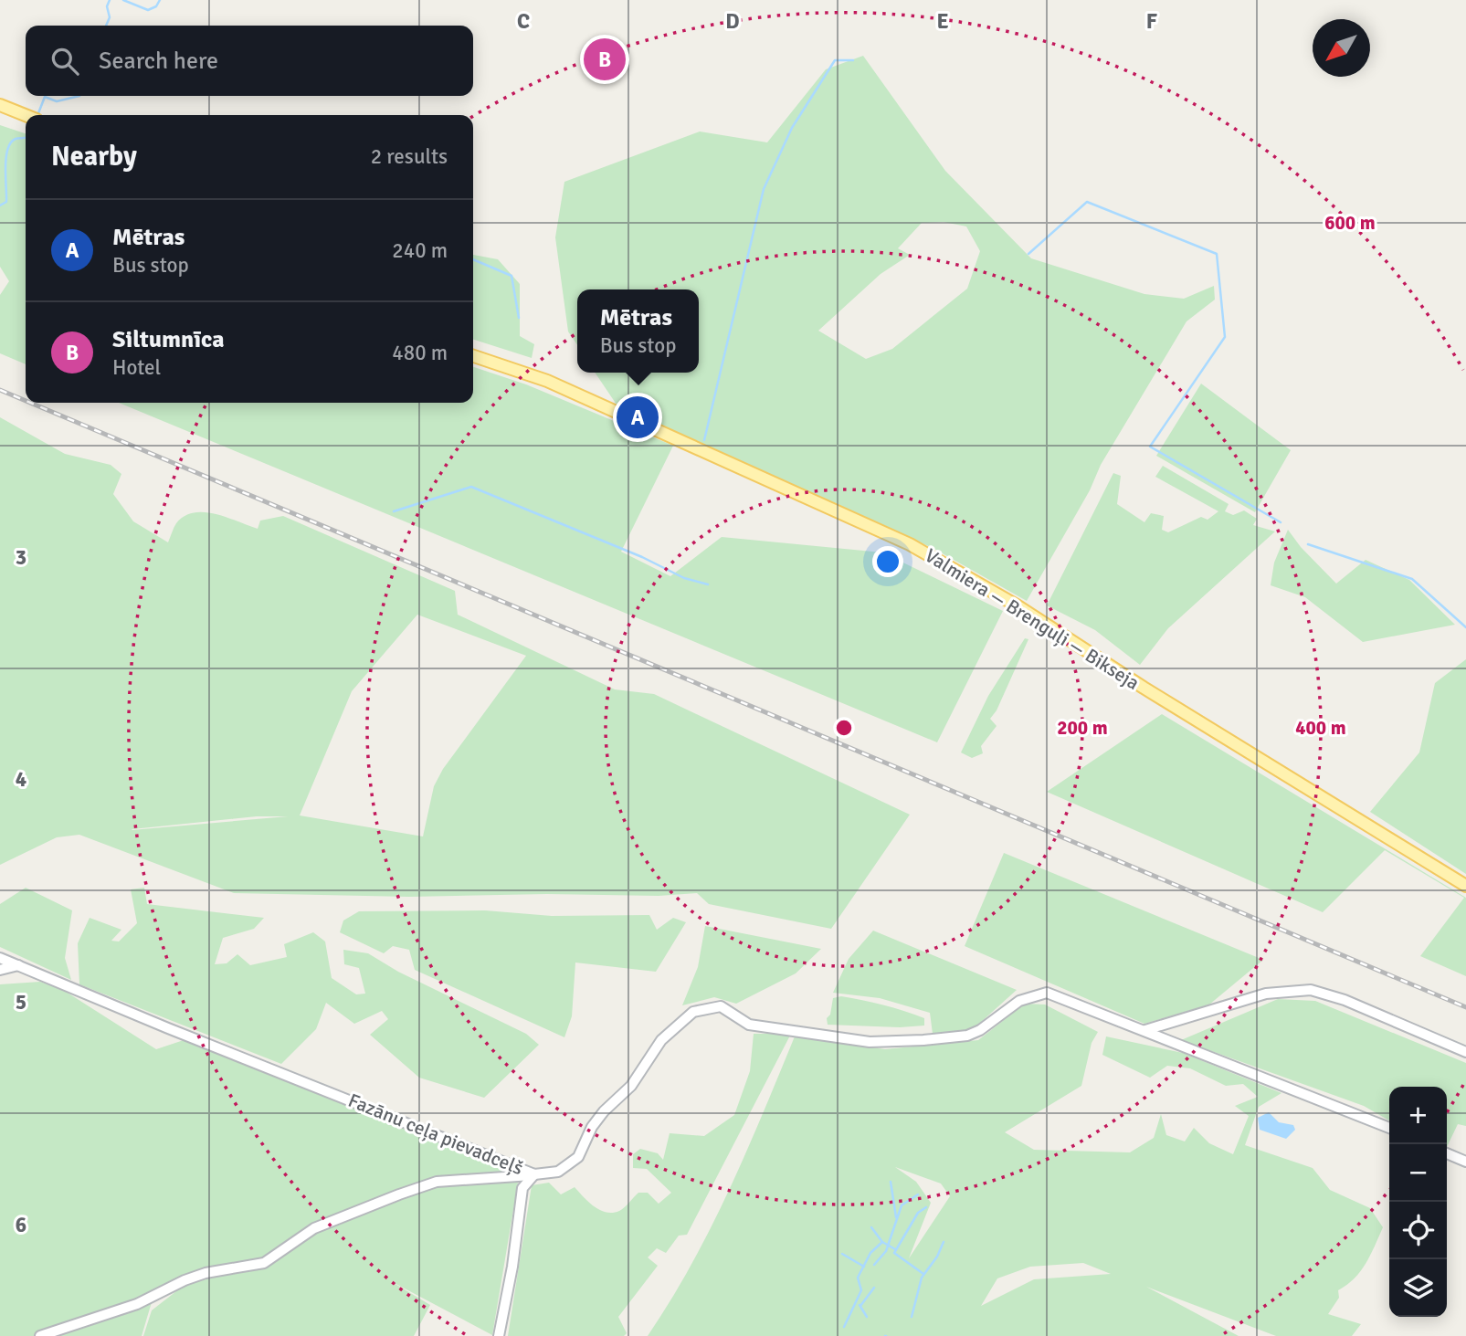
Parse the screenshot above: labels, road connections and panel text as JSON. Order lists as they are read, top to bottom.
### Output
{
  "streets": {
    "main road": ["Valmiera — Brenguļi — Bikseja"],
    "street": ["Fazānu ceļa pievadceļš"]
  },
  "north": "bottom left",
  "page": {
    "search": "Search here",
    "pins": ["B", "A"],
    "heading": ["Nearby", "2 results"],
    "list": [
      {
        "mark": "A",
        "name": "Mētras",
        "note": "Bus stop",
        "value": "240 m"
      },
      {
        "mark": "B",
        "name": "Siltumnīca",
        "note": "Hotel",
        "value": "480 m"
      }
    ],
    "popup": ["Mētras", "Bus stop"],
    "map_buttons": ["+", "−"]
  },
  "grid": {
    "columns": [
      "C",
      "D",
      "E",
      "F"
    ],
    "rows": [
      "3",
      "4",
      "5",
      "6"
    ]
  },
  "rings": ["600 m", "200 m", "400 m"]
}
